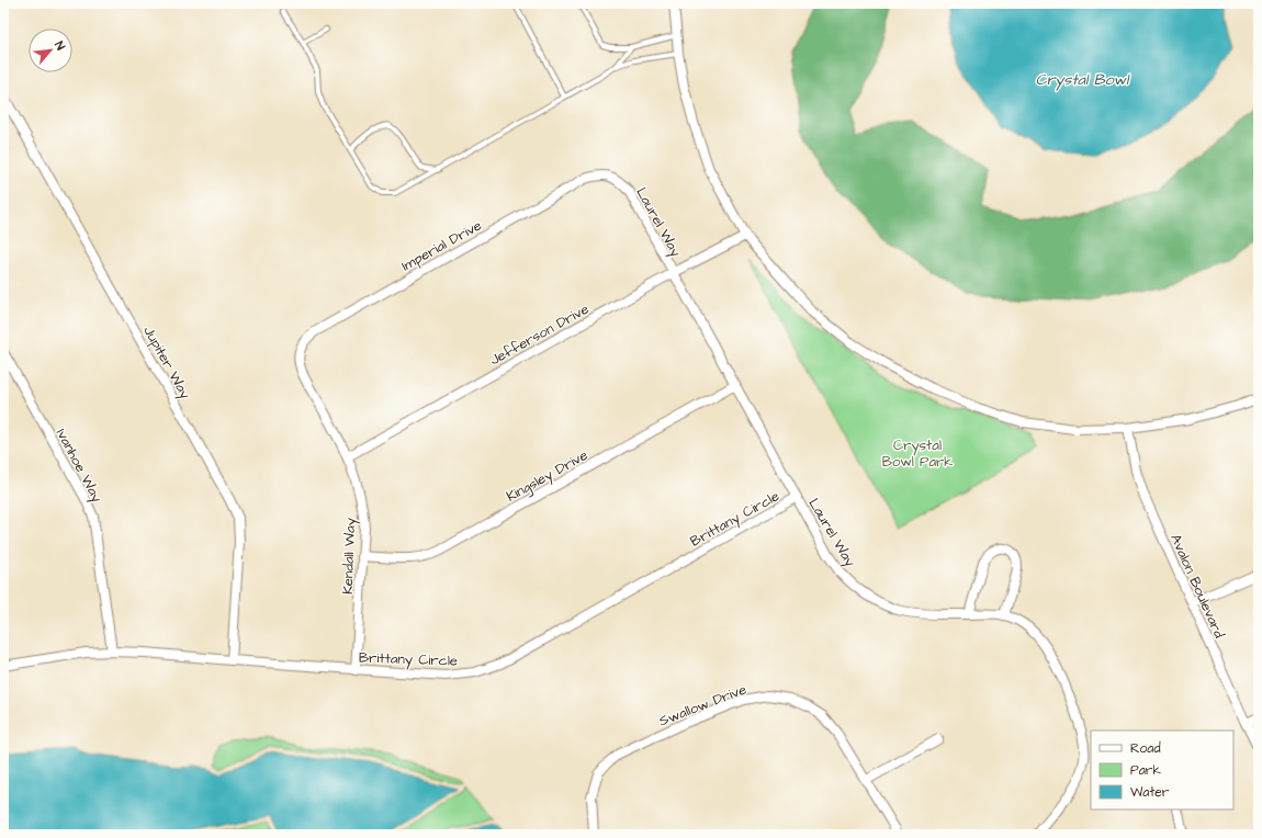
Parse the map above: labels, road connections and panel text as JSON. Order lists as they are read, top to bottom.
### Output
{
  "streets": {
    "street": [
      "Laurel Way",
      "Imperial Drive",
      "Jefferson Drive",
      "Jupiter Way",
      "Ivanhoe Way",
      "Kingsley Drive",
      "Brittany Circle",
      "Kendall Way",
      "Avalon Boulevard",
      "Swallow Drive"
    ]
  },
  "crossings": [
    ["Laurel Way", "Imperial Drive"],
    ["Laurel Way", "Jefferson Drive"],
    ["Laurel Way", "Kingsley Drive"],
    ["Laurel Way", "Brittany Circle"],
    ["Imperial Drive", "Kendall Way"],
    ["Jefferson Drive", "Kendall Way"],
    ["Jupiter Way", "Brittany Circle"],
    ["Ivanhoe Way", "Brittany Circle"],
    ["Kingsley Drive", "Kendall Way"],
    ["Brittany Circle", "Kendall Way"]
  ],
  "water": ["Crystal Bowl"],
  "parks": ["Crystal Bowl Park"],
  "legend": ["Road", "Park", "Water"],
  "north": "top right"
}
